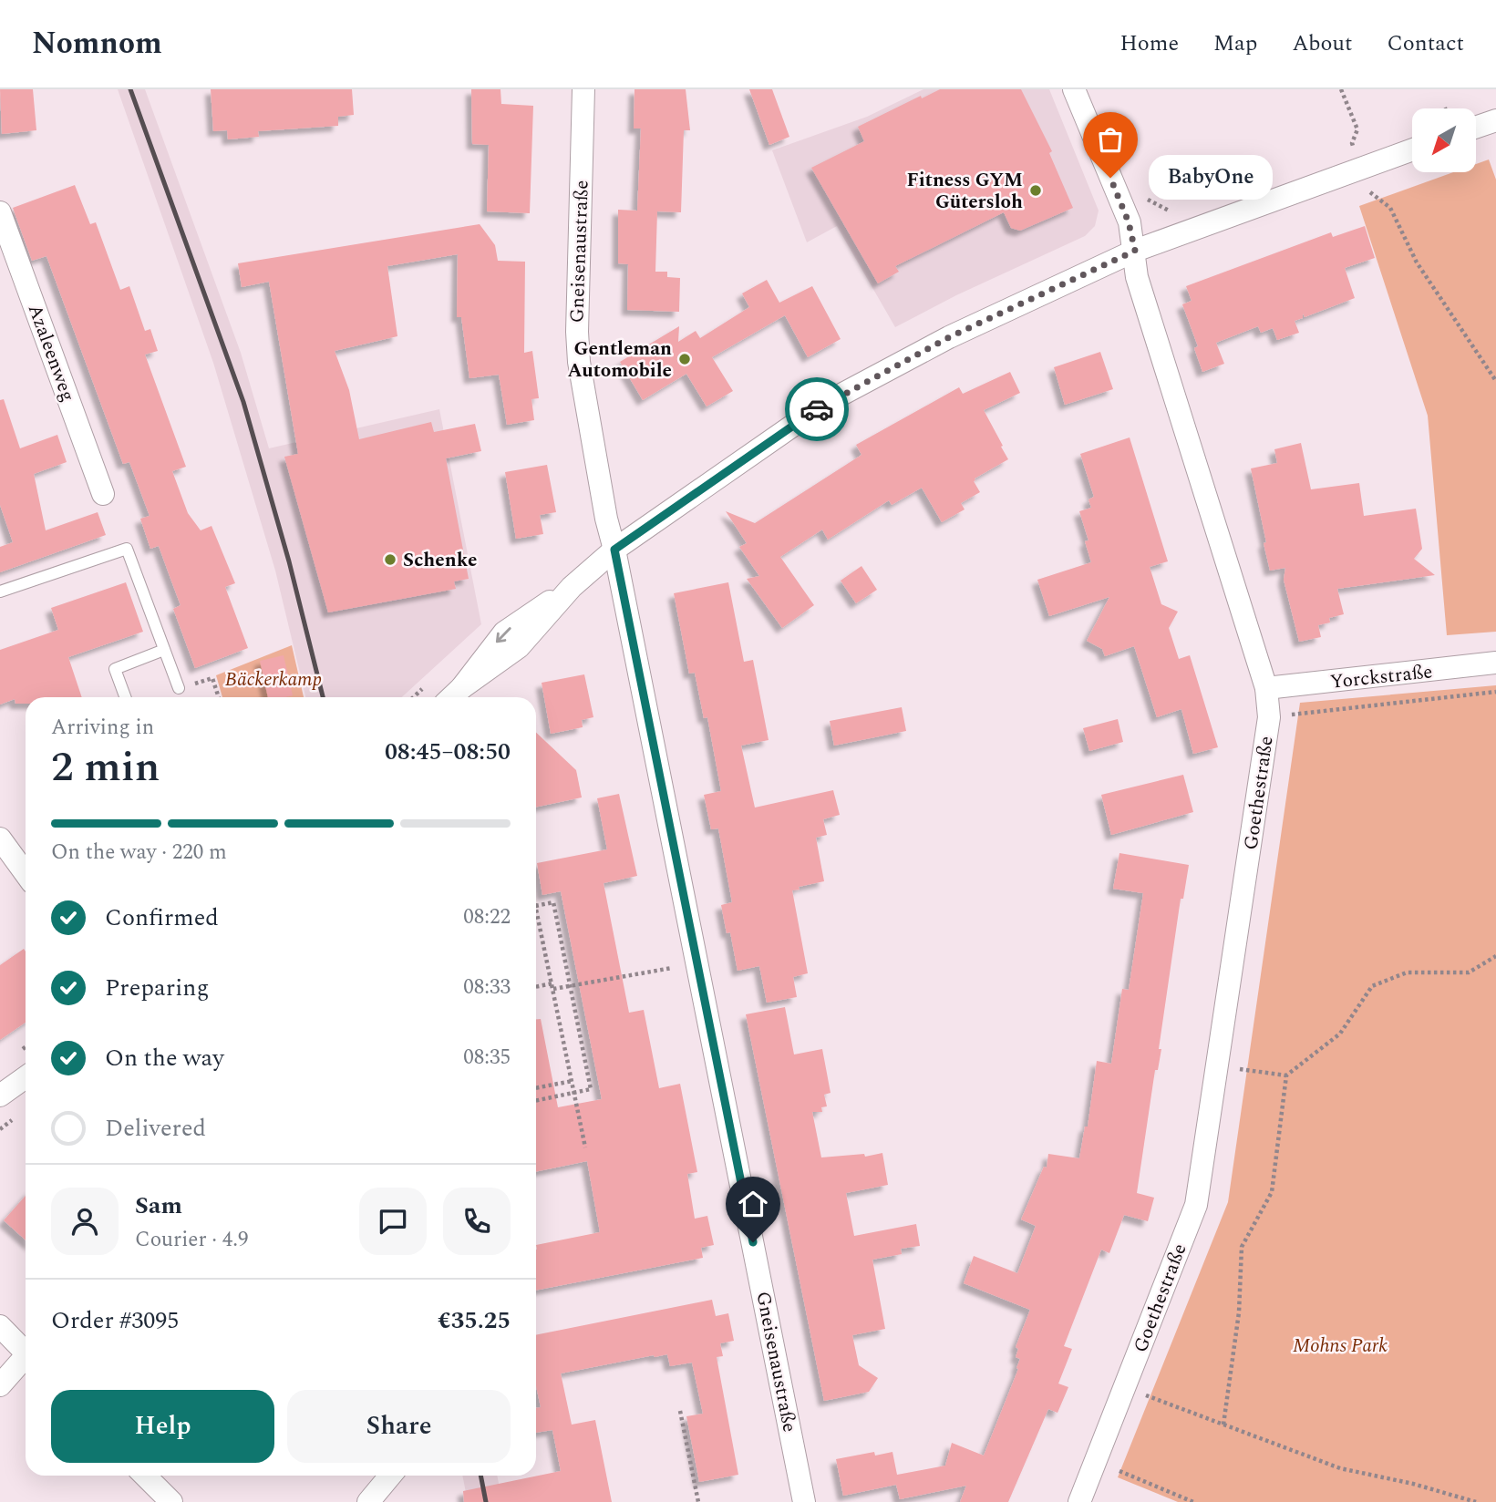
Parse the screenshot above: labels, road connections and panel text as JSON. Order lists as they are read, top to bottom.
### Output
{
  "streets": {
    "street": [
      "Gneisenaustraße",
      "Azaleenweg",
      "Yorckstraße",
      "Goethestraße"
    ]
  },
  "crossings": [
    ["Yorckstraße", "Goethestraße"]
  ],
  "parks": ["Bäckerkamp", "Mohns Park"],
  "places": [
    "BabyOne",
    "Fitness GYM Gütersloh",
    "Gentleman Automobile",
    "Schenke"
  ],
  "north": "bottom left",
  "page": {
    "header": "Nomnom",
    "nav": [
      "Home",
      "Map",
      "About",
      "Contact"
    ],
    "bubble": "BabyOne",
    "heading": ["2 min", "Arriving in", "08:45–08:50"],
    "panel": [
      "Sam",
      "Courier · 4.9",
      "Order #3095",
      "€35.25"
    ],
    "bar": "On the way · 220 m",
    "list": [
      ["Confirmed", "08:22"],
      ["Preparing", "08:33"],
      ["On the way", "08:35"],
      "Delivered"
    ],
    "buttons": ["Help", "Share"]
  }
}
